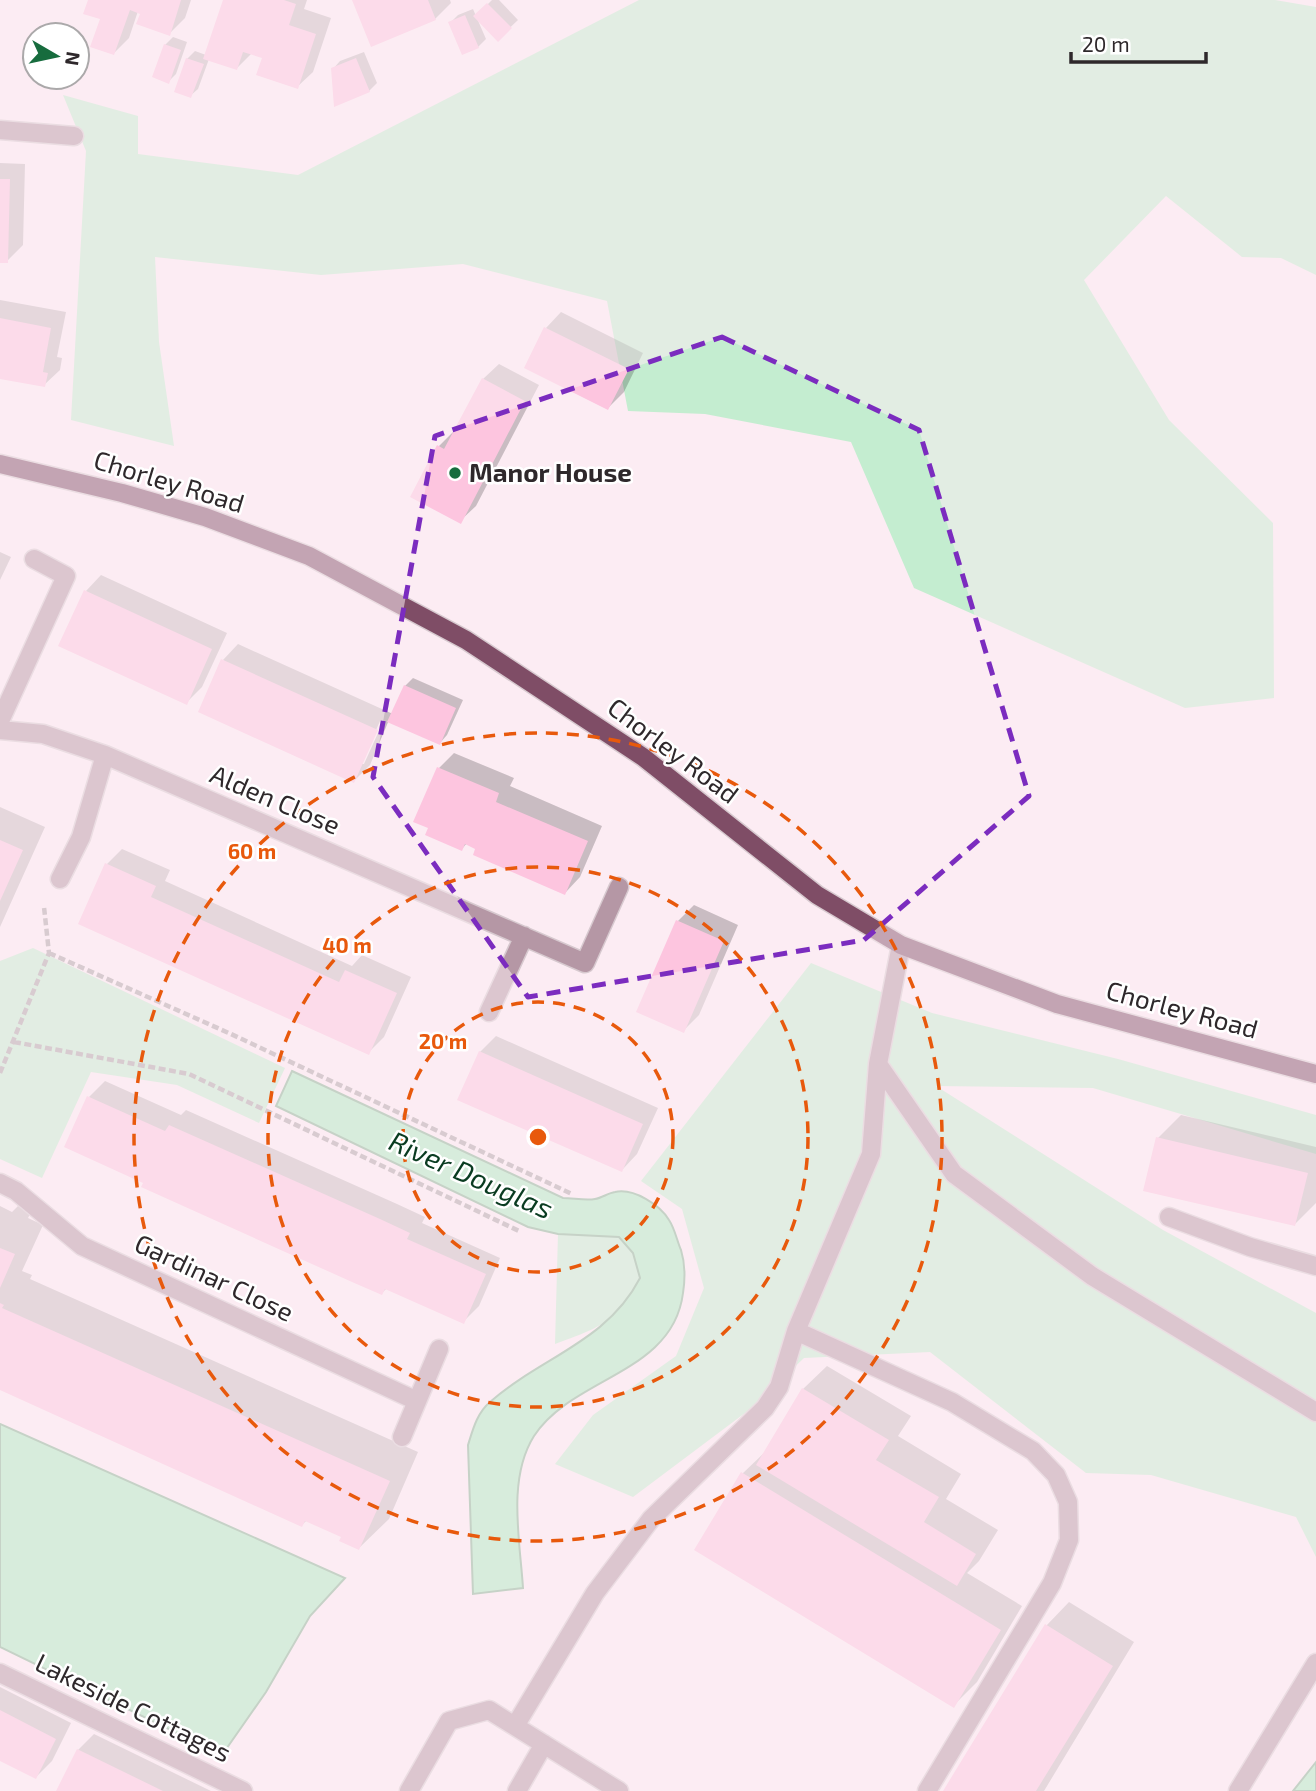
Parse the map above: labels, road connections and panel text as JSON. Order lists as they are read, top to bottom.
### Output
{
  "streets": {
    "main road": ["Chorley Road"],
    "street": ["Alden Close", "Gardinar Close", "Lakeside Cottages"]
  },
  "water": ["River Douglas"],
  "places": ["Manor House"],
  "scale_bar": "20 m",
  "north": "right",
  "rings": ["60 m", "40 m", "20 m"]
}
